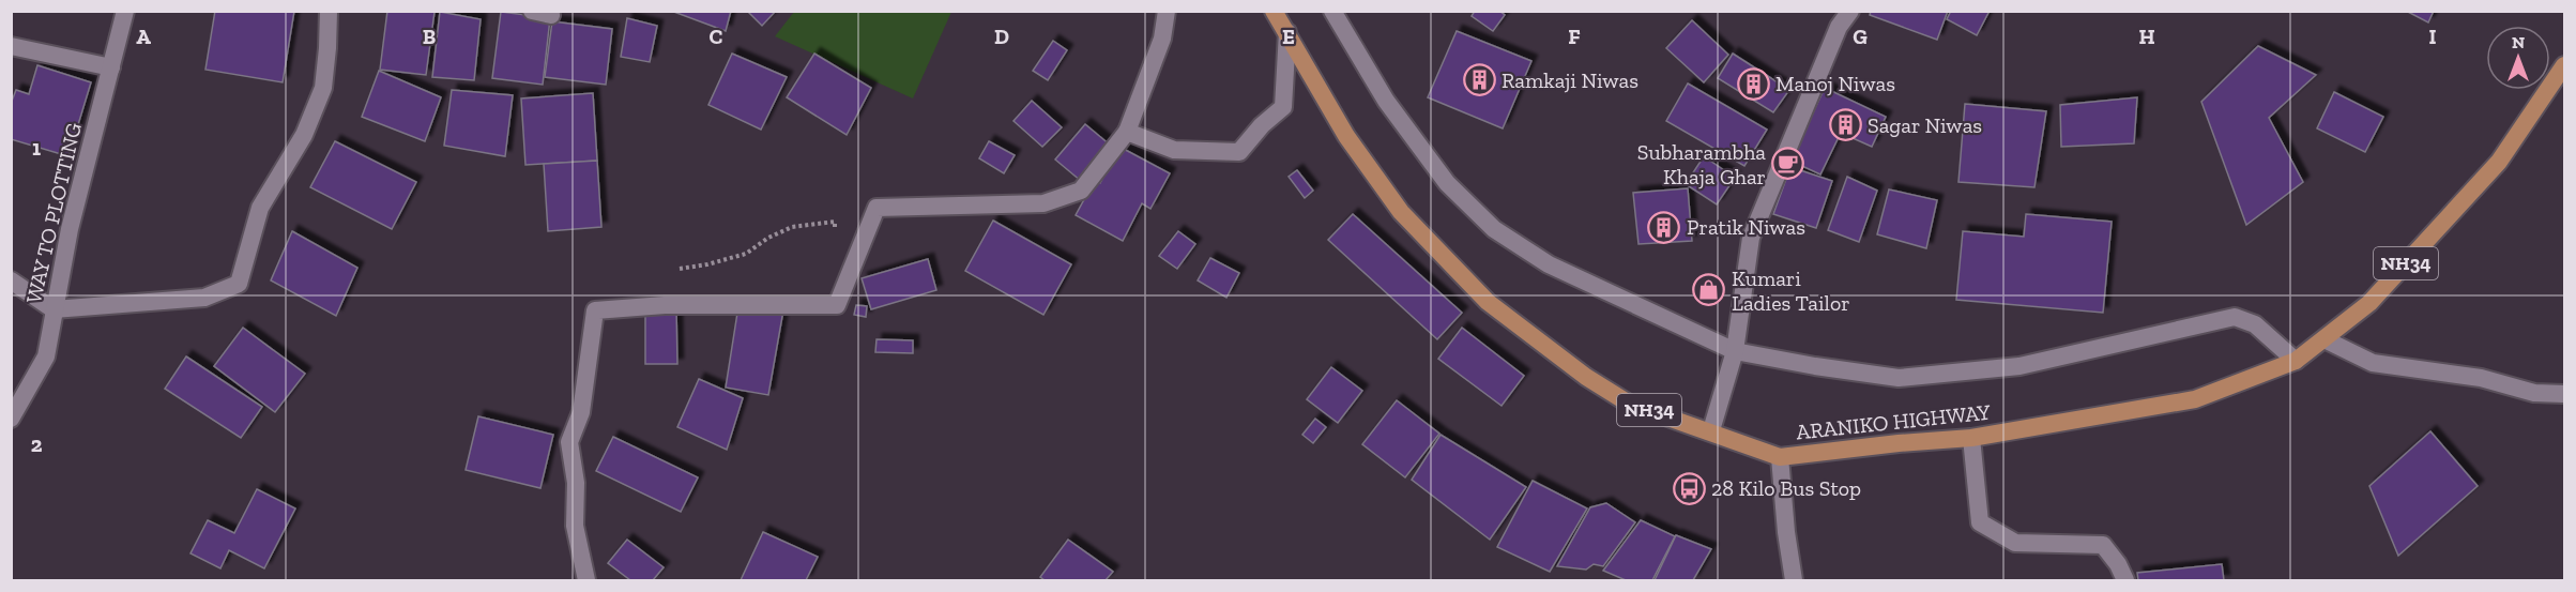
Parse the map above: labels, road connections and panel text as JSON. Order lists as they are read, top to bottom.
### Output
{
  "streets": {
    "highway": ["NH34", "ARANIKO HIGHWAY"],
    "street": ["WAY TO PLOTTING"]
  },
  "places": {
    "building": [
      "Ramkaji Niwas",
      "Manoj Niwas",
      "Sagar Niwas",
      "Pratik Niwas"
    ],
    "cafe": ["Subharambha Khaja Ghar"],
    "shop": ["Kumari Ladies Tailor"],
    "bus stop": ["28 Kilo Bus Stop"]
  },
  "north": "top",
  "grid": {
    "columns": [
      "A",
      "B",
      "C",
      "D",
      "E",
      "F",
      "G",
      "H",
      "I"
    ],
    "rows": ["1", "2"]
  }
}
